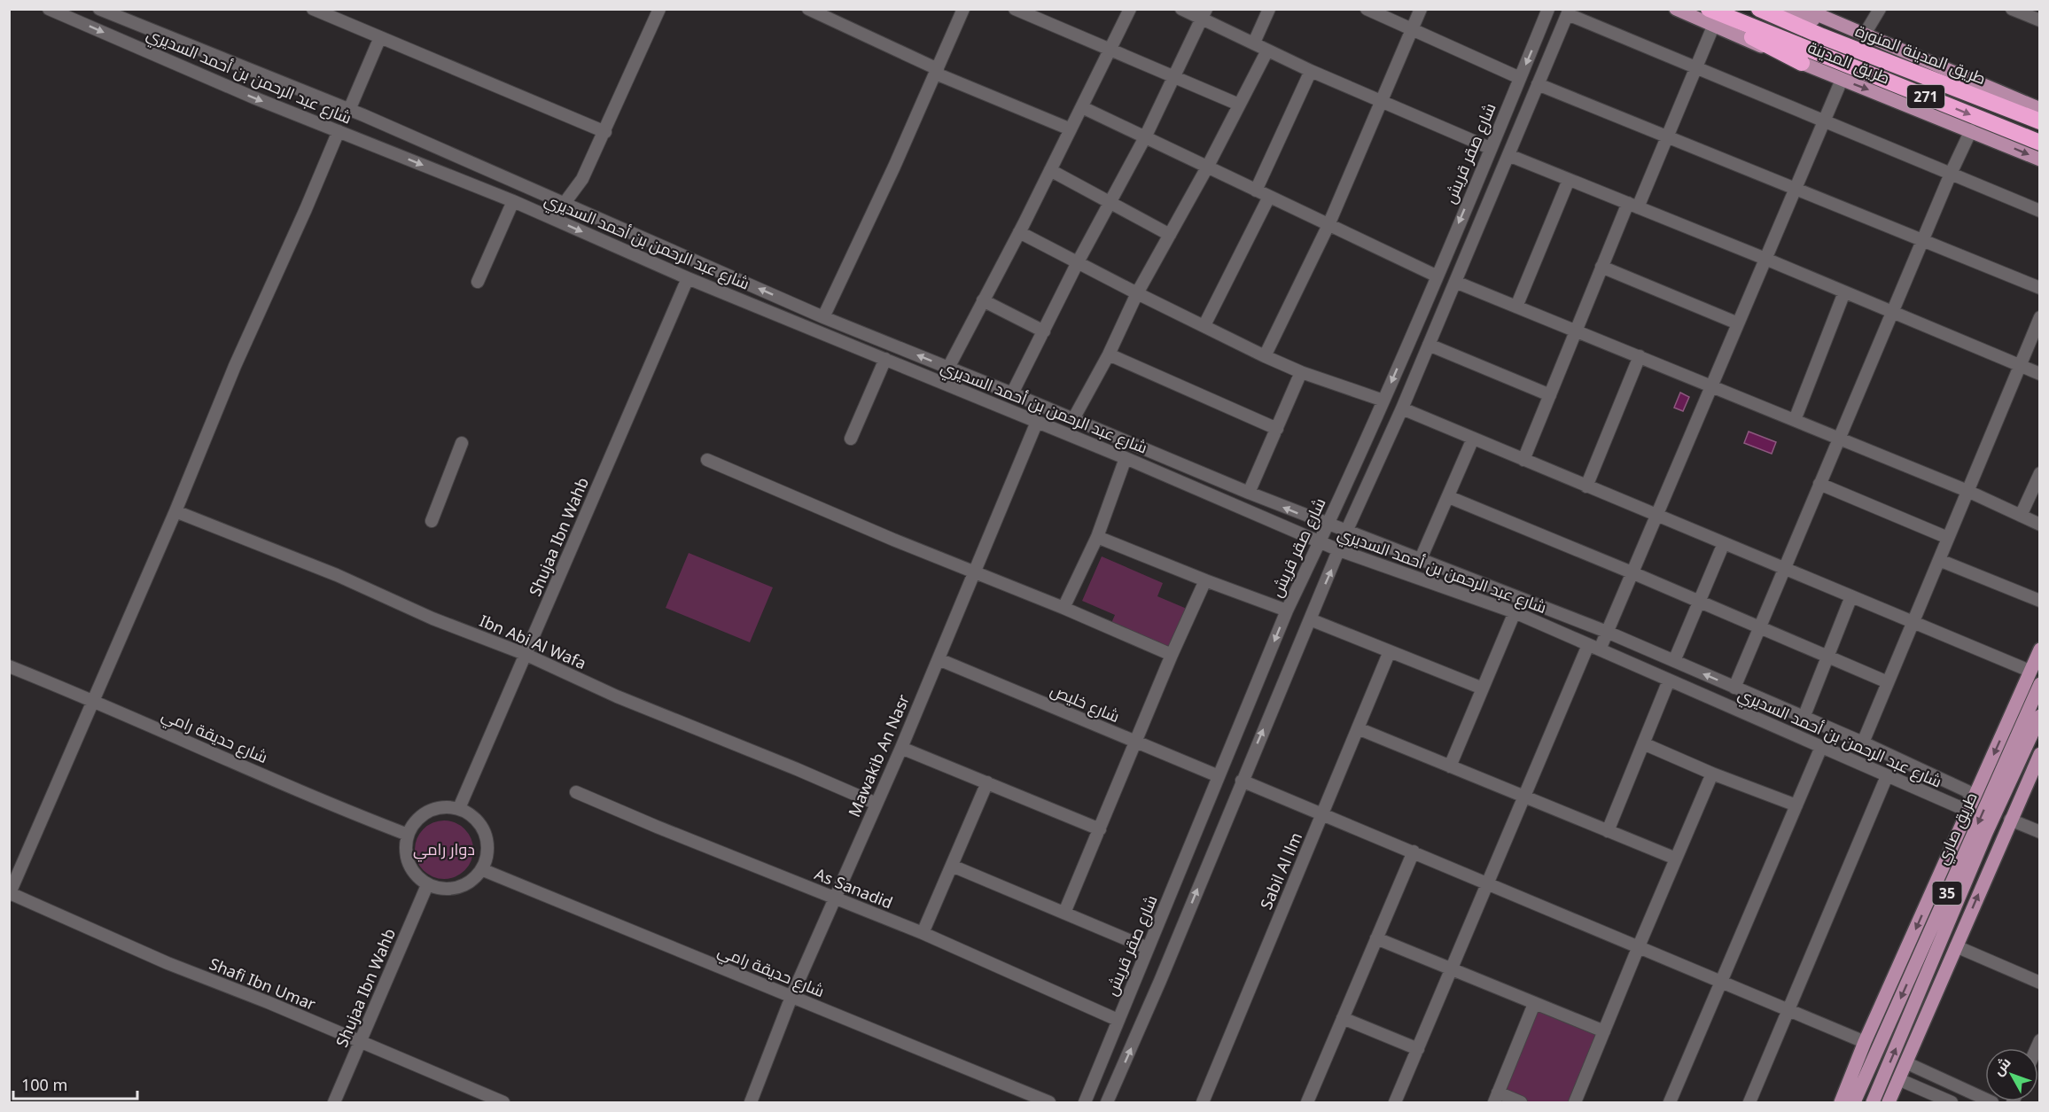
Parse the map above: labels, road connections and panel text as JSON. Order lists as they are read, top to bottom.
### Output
{
  "streets": {
    "highway": ["طريق المدينة المنورة", "271"],
    "main road": ["طريق المدينة", "طريق صاري", "35"],
    "street": [
      "شارع عبد الرحمن بن أحمد السديري",
      "شارع صقر قريش",
      "Shujaa Ibn Wahb",
      "Ibn Abi Al Wafa",
      "شارع خليص",
      "شارع حديقة رامي",
      "Mawakib An Nasr",
      "Sabil Al llm",
      "As Sanadid",
      "Shafi Ibn Umar"
    ]
  },
  "crossings": [
    ["طريق المدينة", "271"],
    ["شارع عبد الرحمن بن أحمد السديري", "شارع صقر قريش"],
    ["شارع عبد الرحمن بن أحمد السديري", "Shujaa Ibn Wahb"],
    ["شارع عبد الرحمن بن أحمد السديري", "Mawakib An Nasr"],
    ["شارع صقر قريش", "شارع خليص"],
    ["شارع صقر قريش", "As Sanadid"],
    ["Shujaa Ibn Wahb", "Ibn Abi Al Wafa"],
    ["Shujaa Ibn Wahb", "شارع حديقة رامي"],
    ["Shujaa Ibn Wahb", "Shafi Ibn Umar"],
    ["Ibn Abi Al Wafa", "Mawakib An Nasr"],
    ["شارع خليص", "Mawakib An Nasr"],
    ["شارع حديقة رامي", "Mawakib An Nasr"],
    ["Mawakib An Nasr", "As Sanadid"]
  ],
  "parks": ["دوار رامي"],
  "scale_bar": "100 m",
  "north": "top left"
}
